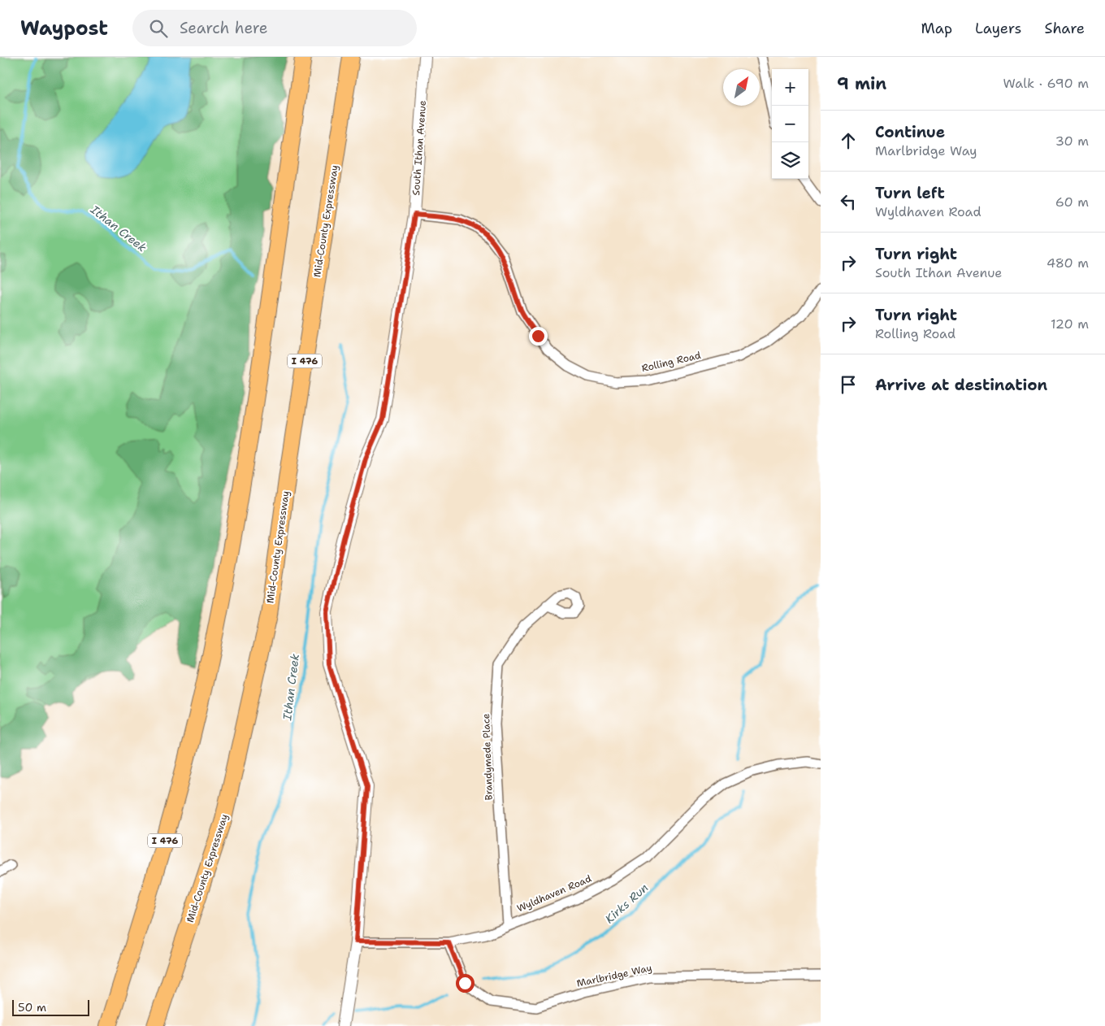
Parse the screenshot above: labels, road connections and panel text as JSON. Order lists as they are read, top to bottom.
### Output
{
  "streets": {
    "highway": ["Mid-County Expressway", "I 476"],
    "street": [
      "South Ithan Avenue",
      "Rolling Road",
      "Brandymede Place",
      "Wyldhaven Road",
      "Marlbridge Way"
    ]
  },
  "crossings": [
    ["South Ithan Avenue", "Rolling Road"],
    ["South Ithan Avenue", "Wyldhaven Road"],
    ["Brandymede Place", "Wyldhaven Road"],
    ["Wyldhaven Road", "Marlbridge Way"]
  ],
  "water": ["Ithan Creek", "Kirks Run"],
  "scale_bar": "50 m",
  "north": "top right",
  "page": {
    "header": "Waypost",
    "search": "Search here",
    "nav": ["Map", "Layers", "Share"],
    "heading": ["9 min", "Walk · 690 m"],
    "map_buttons": ["+", "−"],
    "list": [
      ["Continue", "Marlbridge Way", "30 m"],
      ["Turn left", "Wyldhaven Road", "60 m"],
      ["Turn right", "South Ithan Avenue", "480 m"],
      ["Turn right", "Rolling Road", "120 m"],
      "Arrive at destination"
    ],
    "scale": "50 m"
  }
}
